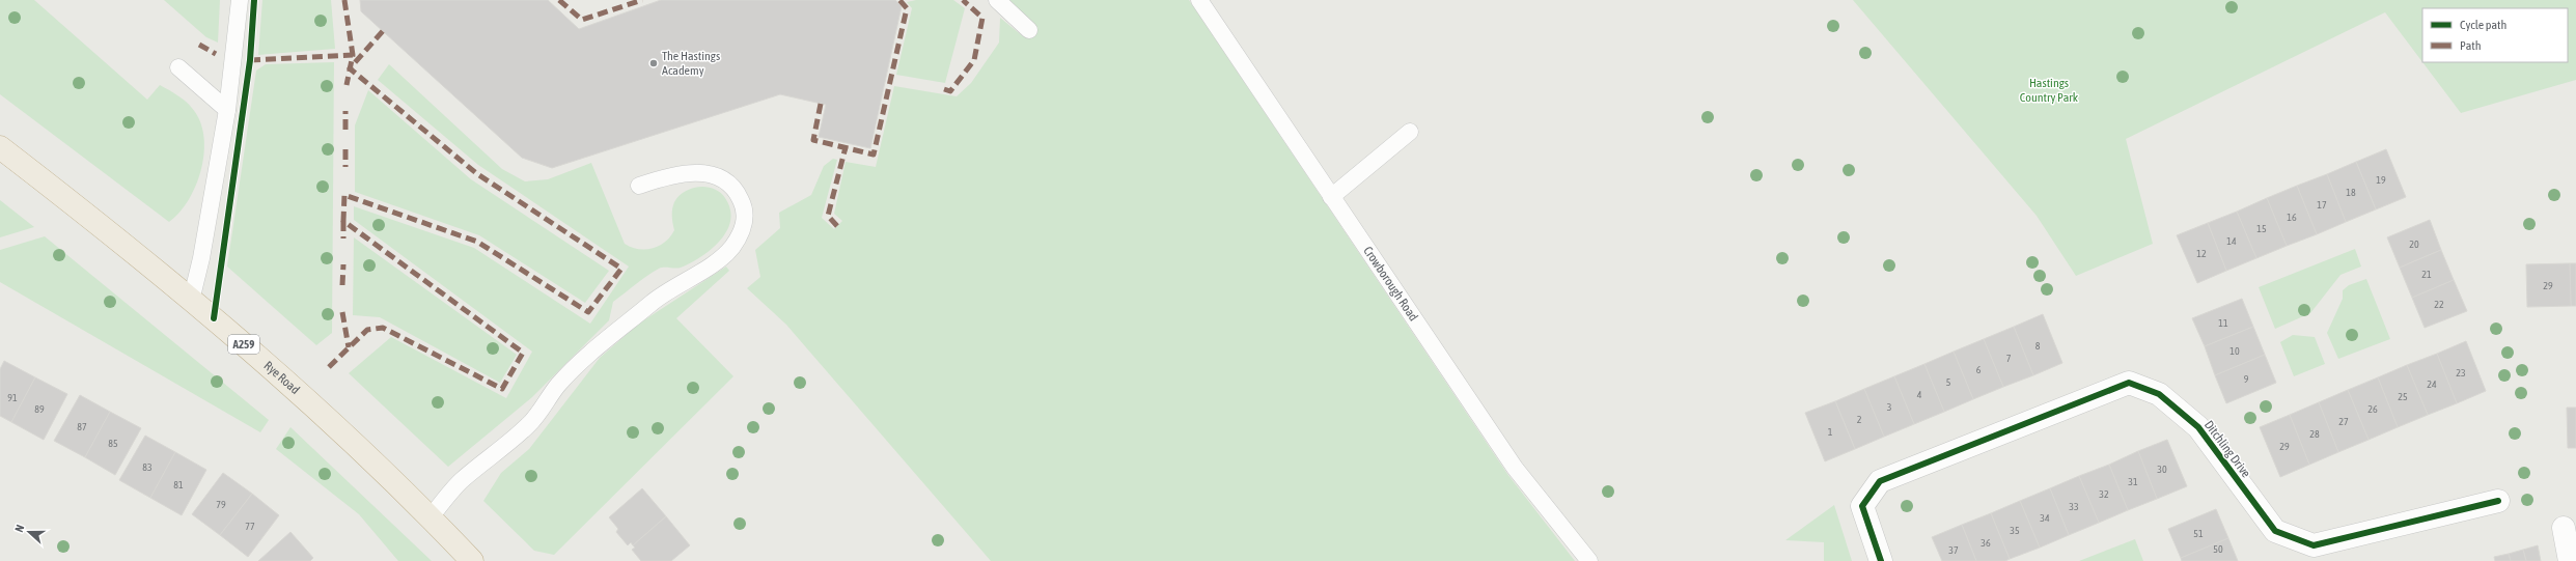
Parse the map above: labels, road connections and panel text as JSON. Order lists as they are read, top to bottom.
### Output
{
  "streets": {
    "highway": ["A259", "Rye Road"],
    "street": ["Ditchling Drive"],
    "lane": ["Crowborough Road"]
  },
  "parks": ["Hastings Country Park"],
  "places": ["The Hastings Academy"],
  "house_numbers": [
    "19",
    "18",
    "17",
    "16",
    "15",
    "14",
    "20",
    "12",
    "21",
    "29",
    "22",
    "11",
    "8",
    "10",
    "7",
    "6",
    "23",
    "9",
    "5",
    "24",
    "4",
    "25",
    "91",
    "3",
    "89",
    "26",
    "2",
    "27",
    "87",
    "1",
    "28",
    "85",
    "29",
    "83",
    "30",
    "31",
    "81",
    "32",
    "79",
    "33",
    "34",
    "77",
    "35",
    "51",
    "36",
    "50",
    "37"
  ],
  "legend": ["Cycle path", "Path"],
  "north": "left"
}
